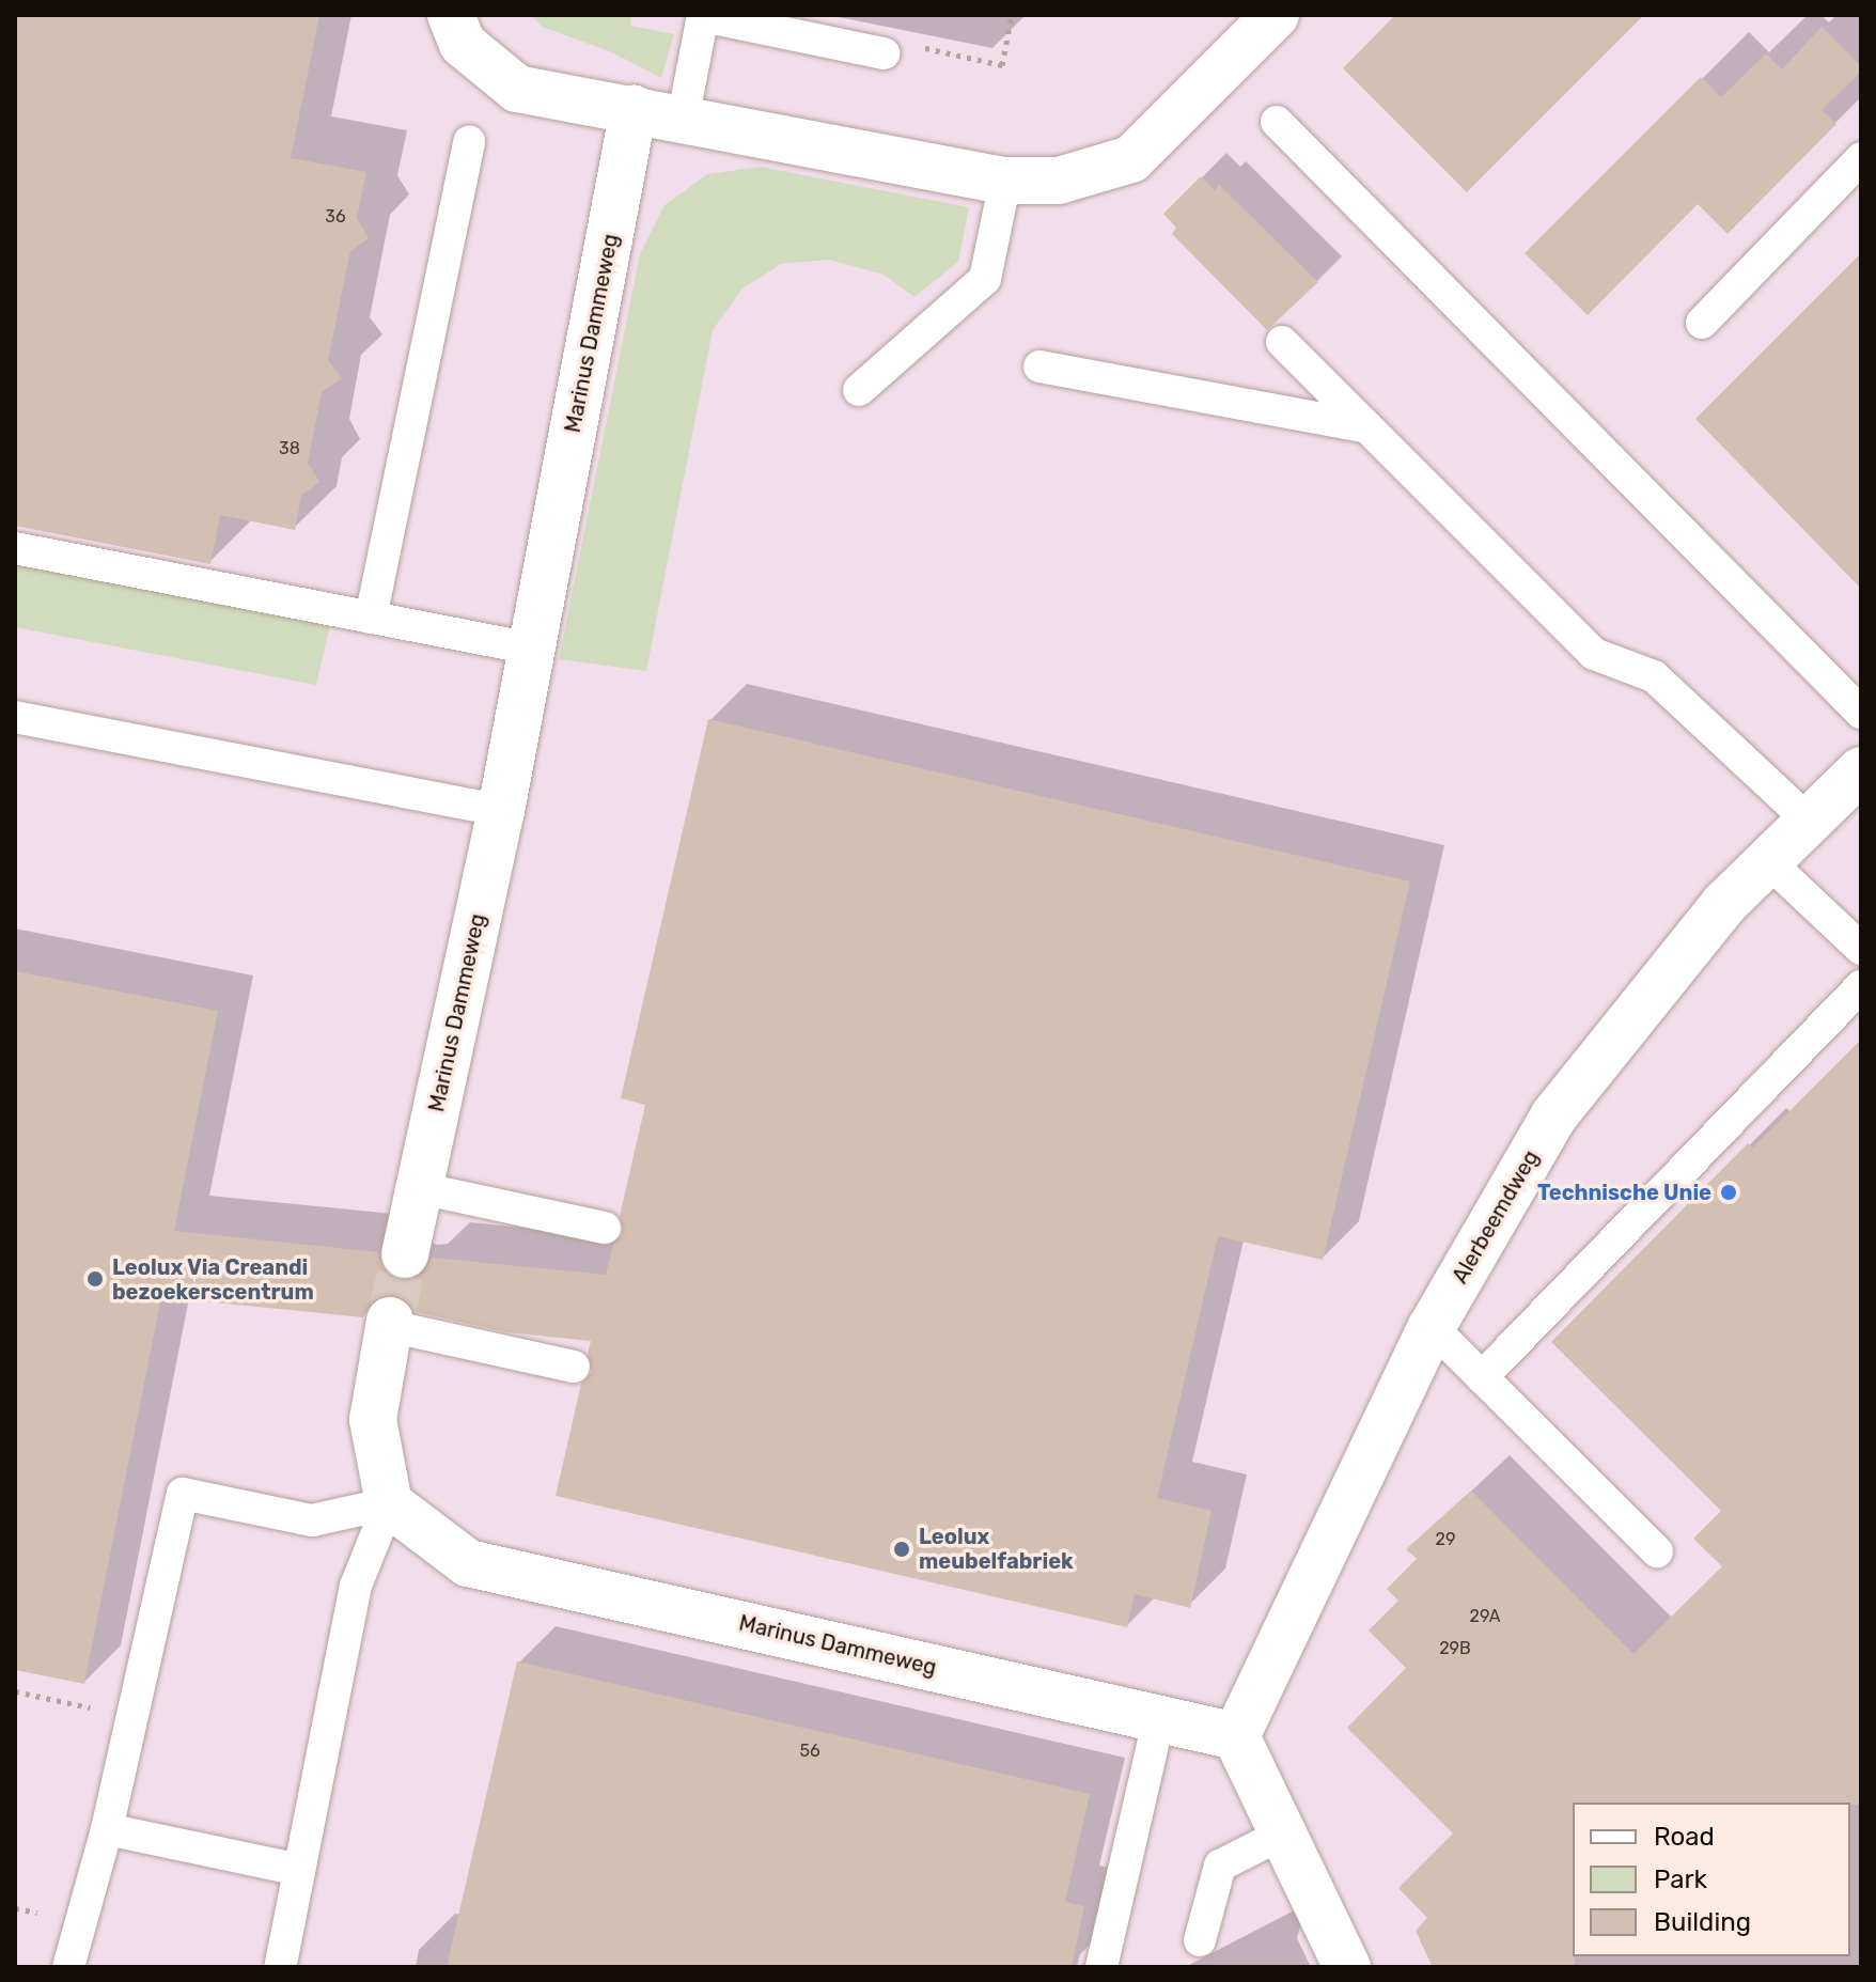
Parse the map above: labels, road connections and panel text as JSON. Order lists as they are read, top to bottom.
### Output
{
  "streets": {
    "street": ["Marinus Dammeweg", "Alerbeemdweg"]
  },
  "crossings": [
    ["Marinus Dammeweg", "Alerbeemdweg"]
  ],
  "places": ["Technische Unie", "Leolux Via Creandi bezoekerscentrum", "Leolux meubelfabriek"],
  "house_numbers": [
    "36",
    "38",
    "29",
    "29A",
    "29B",
    "56"
  ],
  "legend": ["Road", "Park", "Building"]
}
